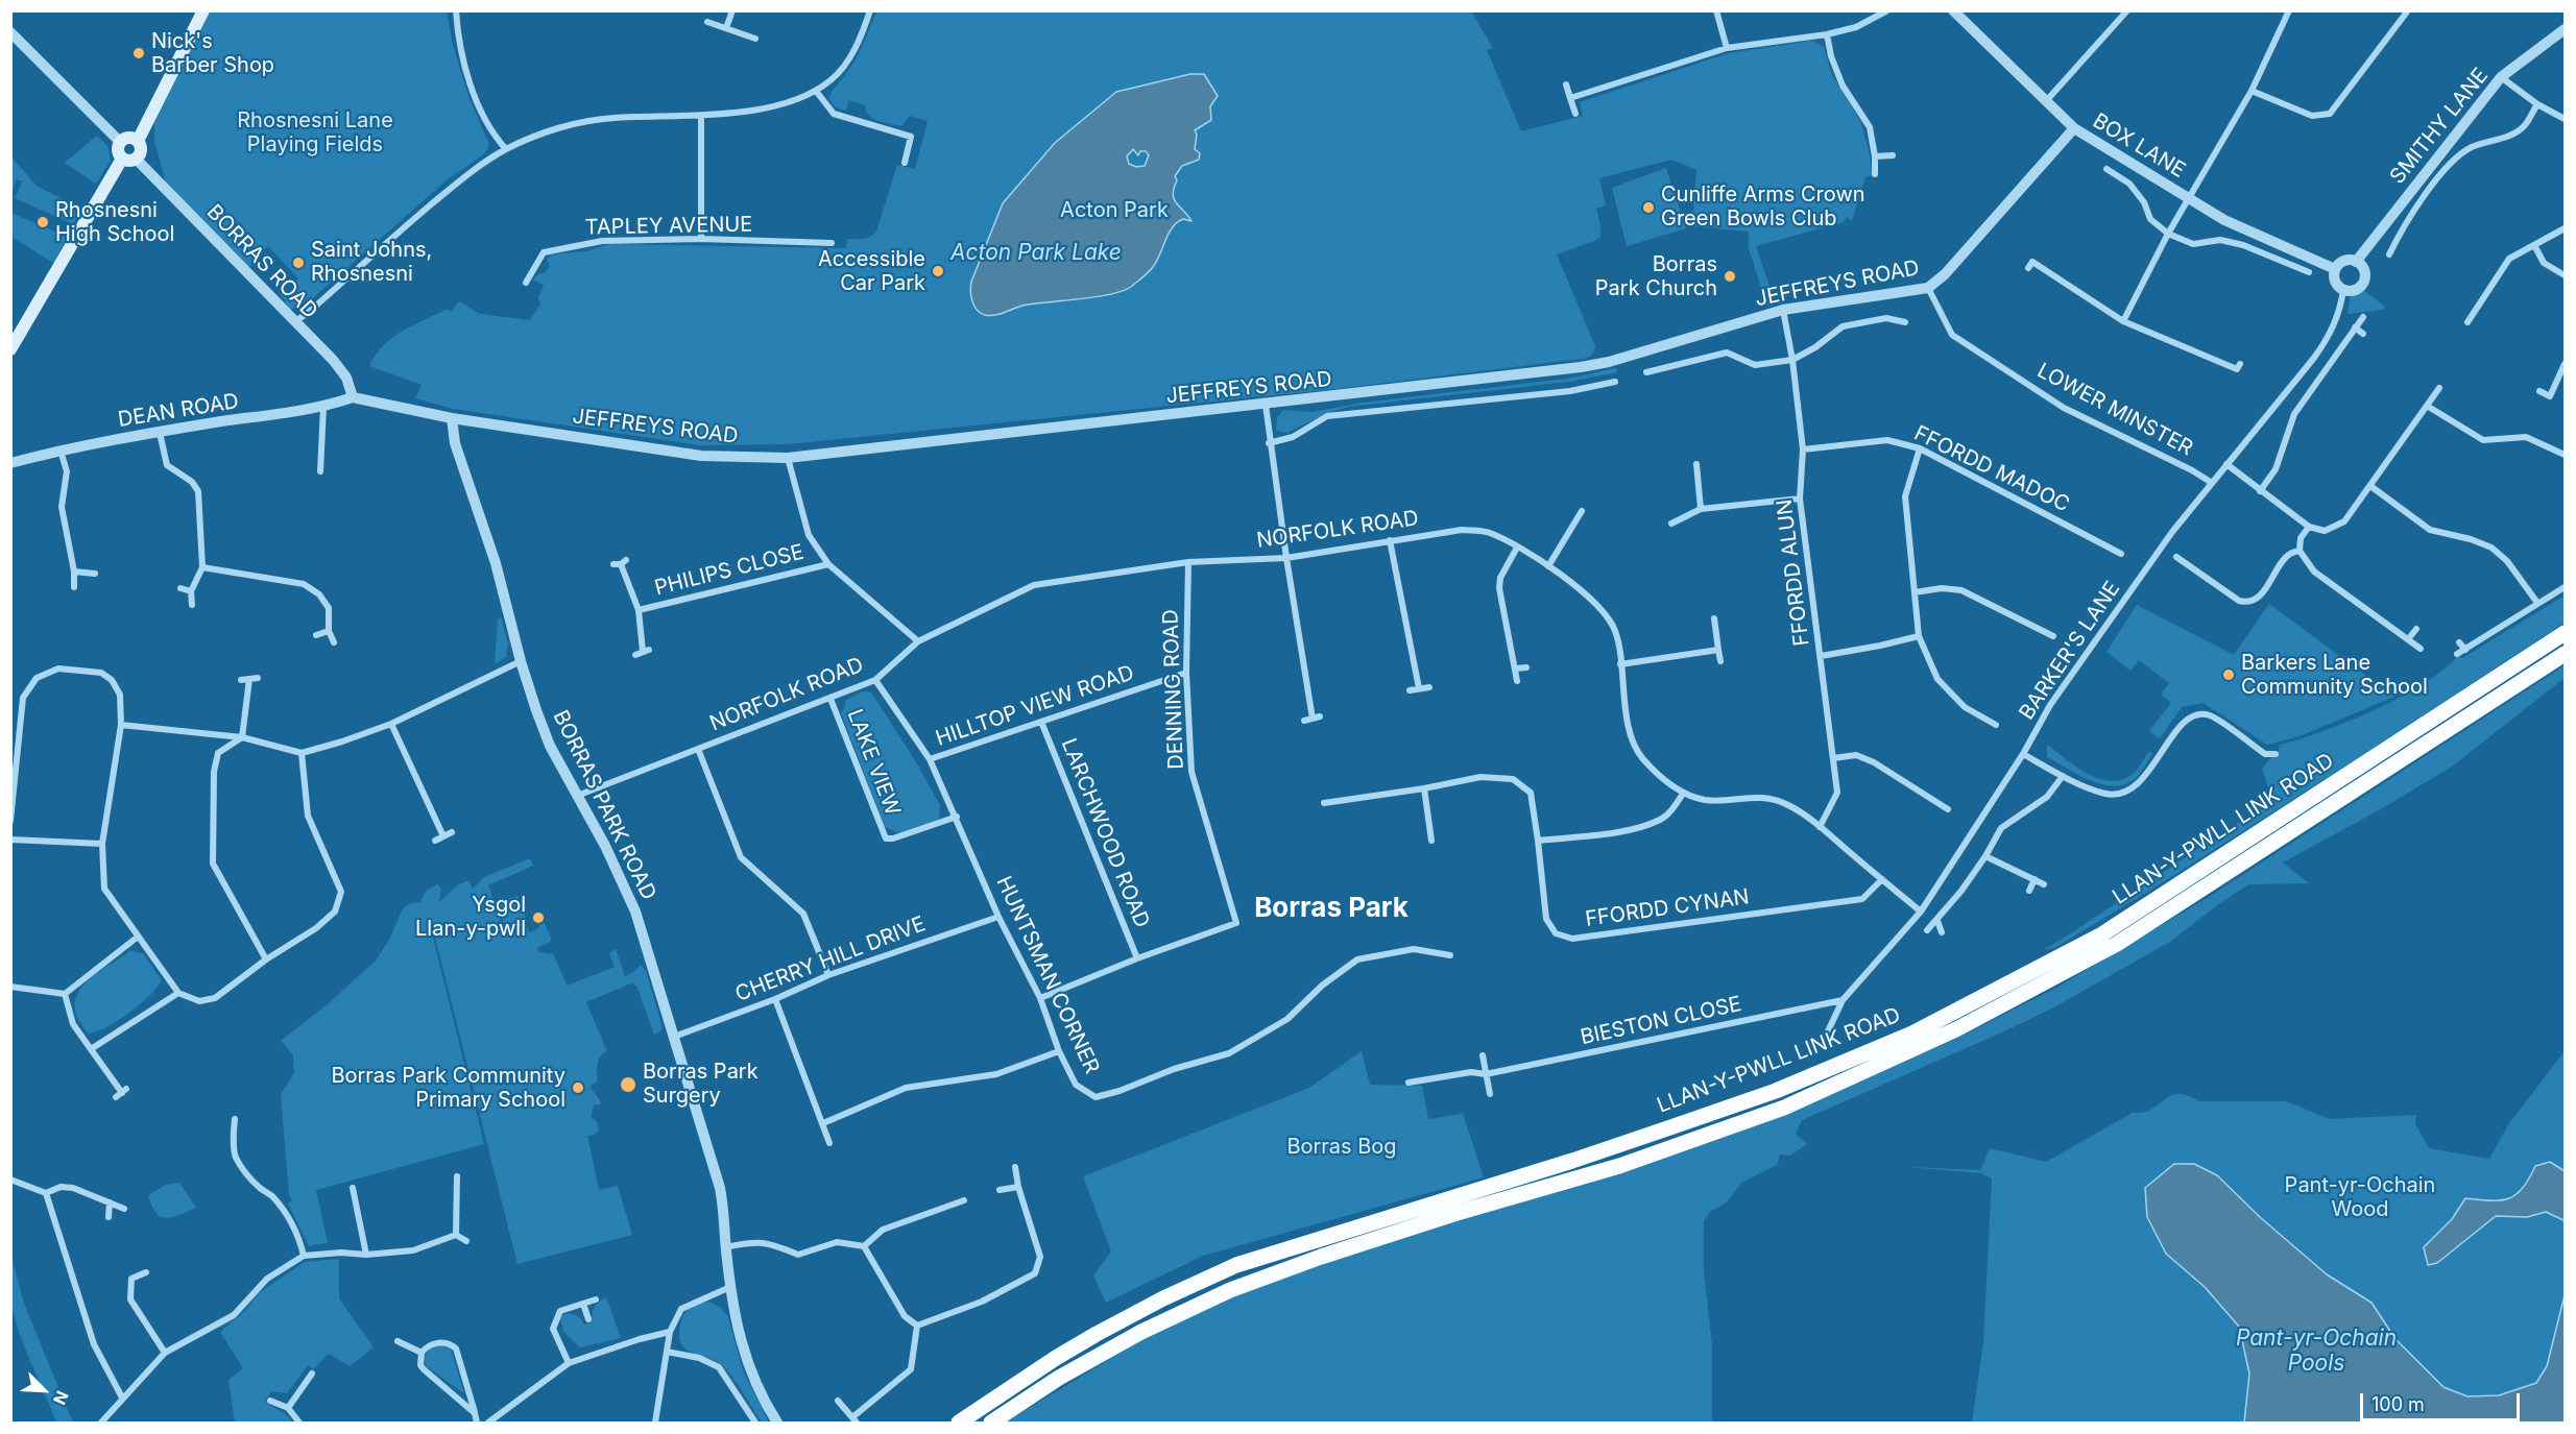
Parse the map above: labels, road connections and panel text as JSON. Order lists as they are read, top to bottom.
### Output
{
  "streets": {
    "highway": ["LLAN-Y-PWLL LINK ROAD"],
    "street": [
      "SMITHY LANE",
      "BOX LANE",
      "TAPLEY AVENUE",
      "BORRAS ROAD",
      "JEFFREYS ROAD",
      "LOWER MINSTER",
      "DEAN ROAD",
      "FFORDD MADOC",
      "NORFOLK ROAD",
      "PHILIPS CLOSE",
      "FFORDD ALUN",
      "BARKER'S LANE",
      "DENNING ROAD",
      "HILLTOP VIEW ROAD",
      "LAKE VIEW",
      "BORRAS PARK ROAD",
      "LARCHWOOD ROAD",
      "FFORDD CYNAN",
      "CHERRY HILL DRIVE",
      "HUNTSMAN CORNER",
      "BIESTON CLOSE"
    ]
  },
  "crossings": [
    ["SMITHY LANE", "BOX LANE"],
    ["SMITHY LANE", "BARKER'S LANE"],
    ["BOX LANE", "JEFFREYS ROAD"],
    ["BOX LANE", "BARKER'S LANE"],
    ["BORRAS ROAD", "JEFFREYS ROAD"],
    ["BORRAS ROAD", "DEAN ROAD"],
    ["JEFFREYS ROAD", "LOWER MINSTER"],
    ["JEFFREYS ROAD", "DEAN ROAD"],
    ["JEFFREYS ROAD", "FFORDD ALUN"],
    ["JEFFREYS ROAD", "BORRAS PARK ROAD"],
    ["LOWER MINSTER", "BARKER'S LANE"],
    ["FFORDD MADOC", "FFORDD ALUN"],
    ["NORFOLK ROAD", "FFORDD ALUN"],
    ["NORFOLK ROAD", "BARKER'S LANE"],
    ["NORFOLK ROAD", "DENNING ROAD"],
    ["NORFOLK ROAD", "LAKE VIEW"],
    ["NORFOLK ROAD", "BORRAS PARK ROAD"],
    ["NORFOLK ROAD", "FFORDD CYNAN"],
    ["NORFOLK ROAD", "HUNTSMAN CORNER"],
    ["BARKER'S LANE", "BIESTON CLOSE"],
    ["DENNING ROAD", "HILLTOP VIEW ROAD"],
    ["DENNING ROAD", "LARCHWOOD ROAD"],
    ["HILLTOP VIEW ROAD", "LARCHWOOD ROAD"],
    ["HILLTOP VIEW ROAD", "HUNTSMAN CORNER"],
    ["LAKE VIEW", "HUNTSMAN CORNER"],
    ["BORRAS PARK ROAD", "CHERRY HILL DRIVE"],
    ["CHERRY HILL DRIVE", "HUNTSMAN CORNER"]
  ],
  "districts": ["Borras Park"],
  "water": ["Acton Park Lake", "Pant-yr-Ochain Pools"],
  "parks": [
    "Rhosnesni Lane Playing Fields",
    "Acton Park",
    "Borras Bog",
    "Pant-yr-Ochain Wood"
  ],
  "places": [
    "Nick's Barber Shop",
    "Cunliffe Arms Crown Green Bowls Club",
    "Rhosnesni High School",
    "Saint Johns, Rhosnesni",
    "Accessible Car Park",
    "Borras Park Church",
    "Barkers Lane Community School",
    "Ysgol Llan-y-pwll",
    "Borras Park Surgery",
    "Borras Park Community Primary School"
  ],
  "scale_bar": "100 m",
  "north": "bottom right"
}
